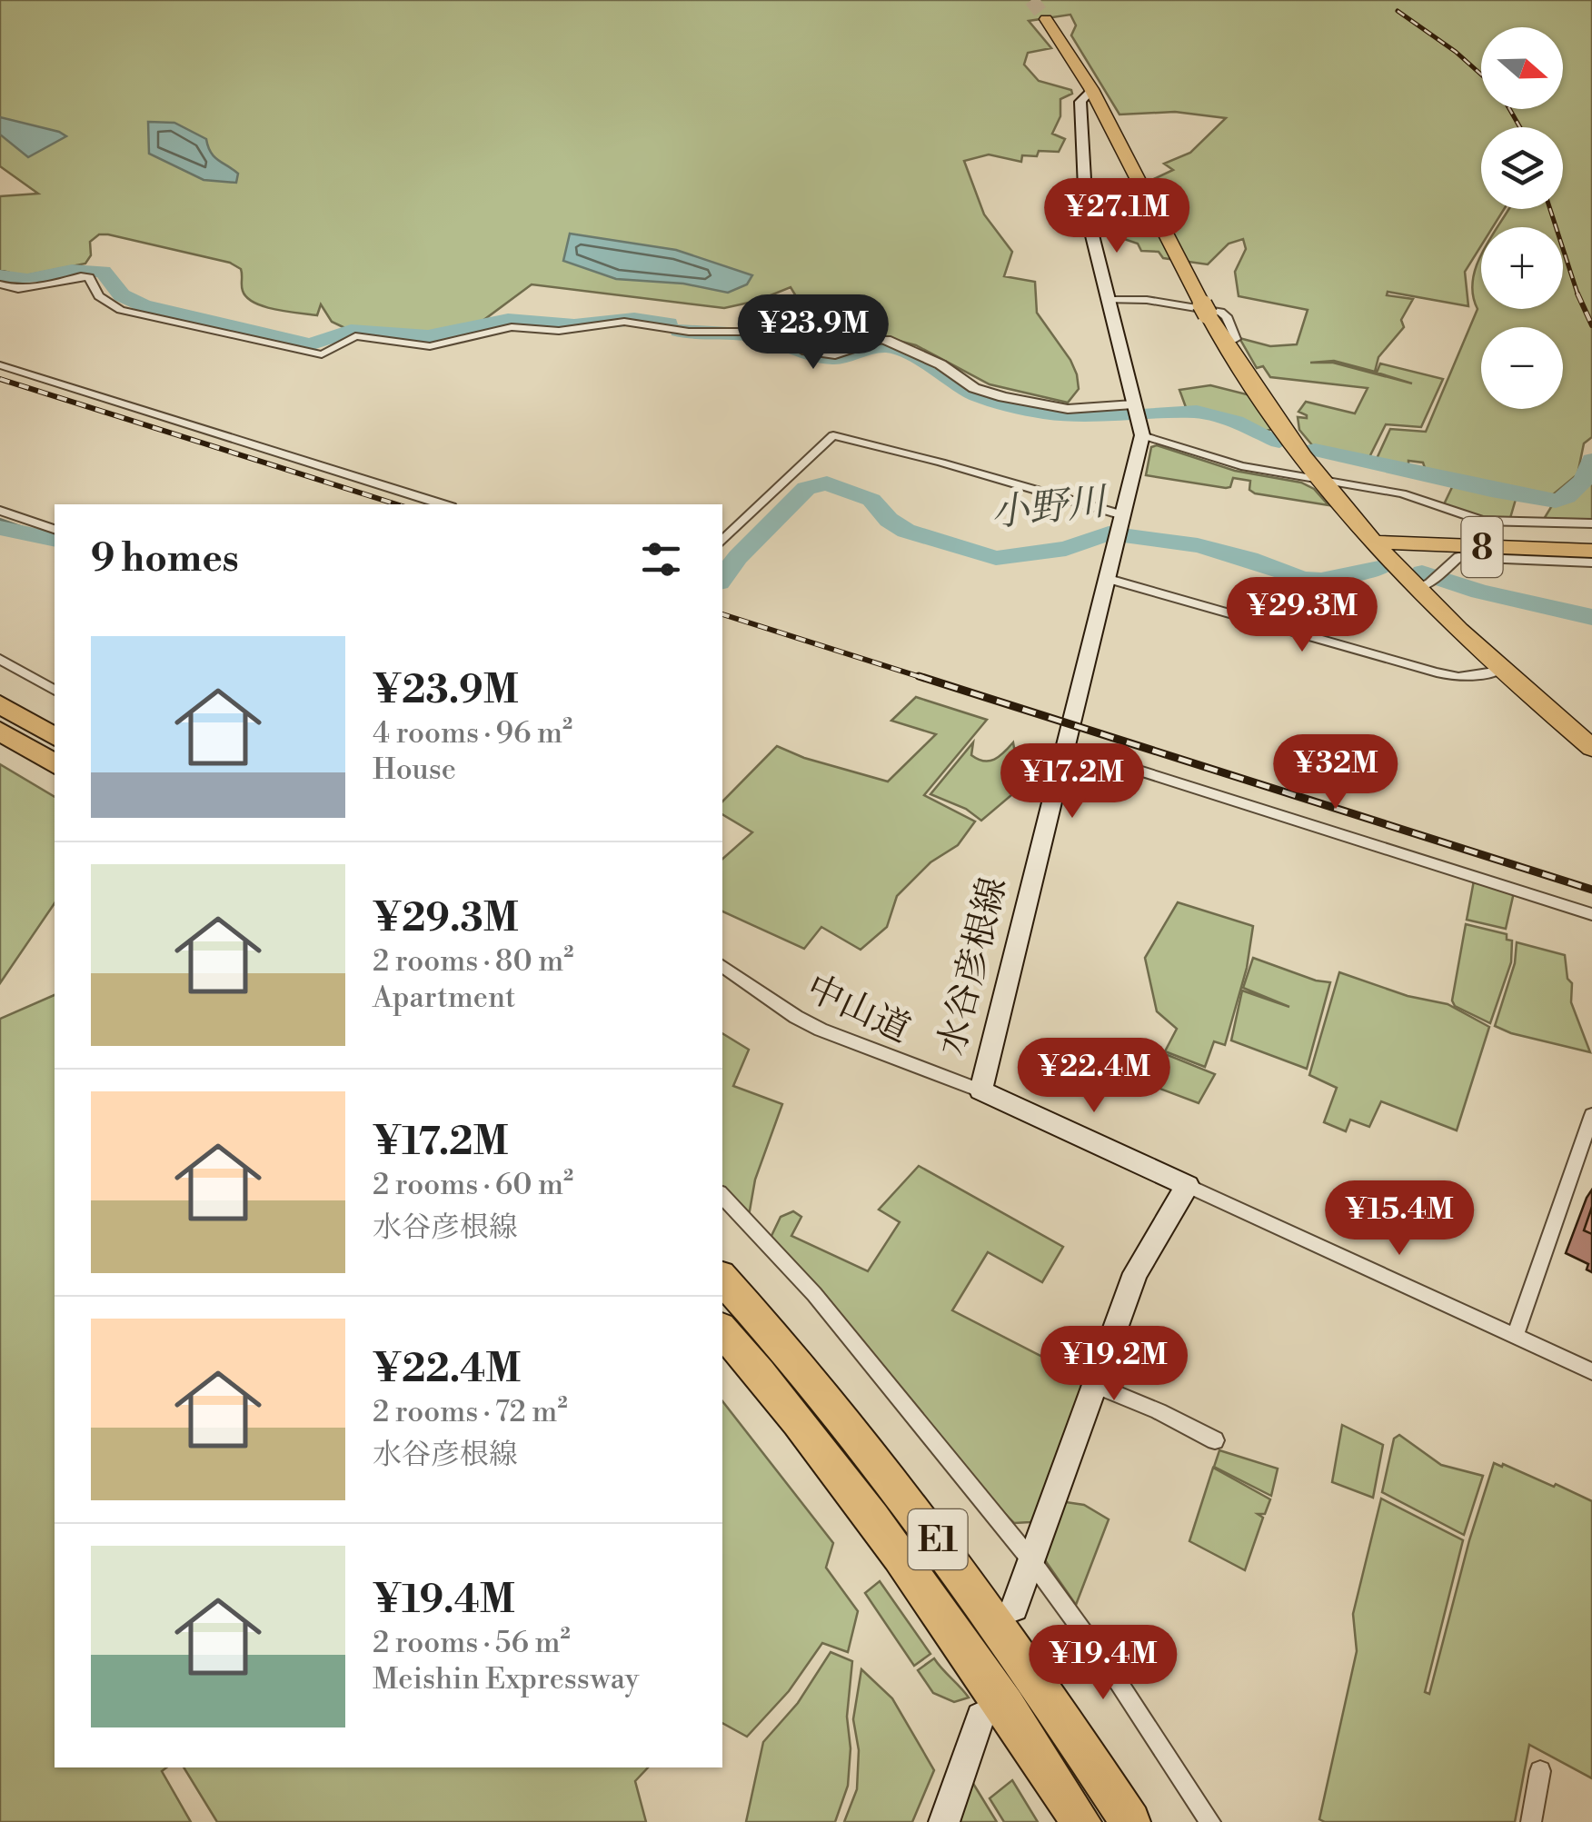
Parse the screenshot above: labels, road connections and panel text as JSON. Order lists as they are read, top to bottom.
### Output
{
  "streets": {
    "highway": ["8", "E1"],
    "main road": ["水谷彦根線"],
    "street": ["中山道"]
  },
  "crossings": [
    ["水谷彦根線", "中山道"]
  ],
  "water": ["小野川"],
  "north": "right",
  "page": {
    "map_buttons": ["+", "−"],
    "price": [
      "¥27.1M",
      "¥23.9M",
      "¥29.3M",
      "¥32M",
      "¥17.2M",
      "¥22.4M",
      "¥15.4M",
      "¥19.2M",
      "¥19.4M"
    ],
    "heading": "9 homes",
    "list": [
      {
        "name": "¥23.9M",
        "note": "4 rooms · 96 m² · House"
      },
      {
        "name": "¥29.3M",
        "note": "2 rooms · 80 m² · Apartment"
      },
      {
        "name": "¥17.2M",
        "note": "2 rooms · 60 m² · 水谷彦根線"
      },
      {
        "name": "¥22.4M",
        "note": "2 rooms · 72 m² · 水谷彦根線"
      },
      {
        "name": "¥19.4M",
        "note": "2 rooms · 56 m² · Meishin Expressway"
      }
    ]
  }
}
